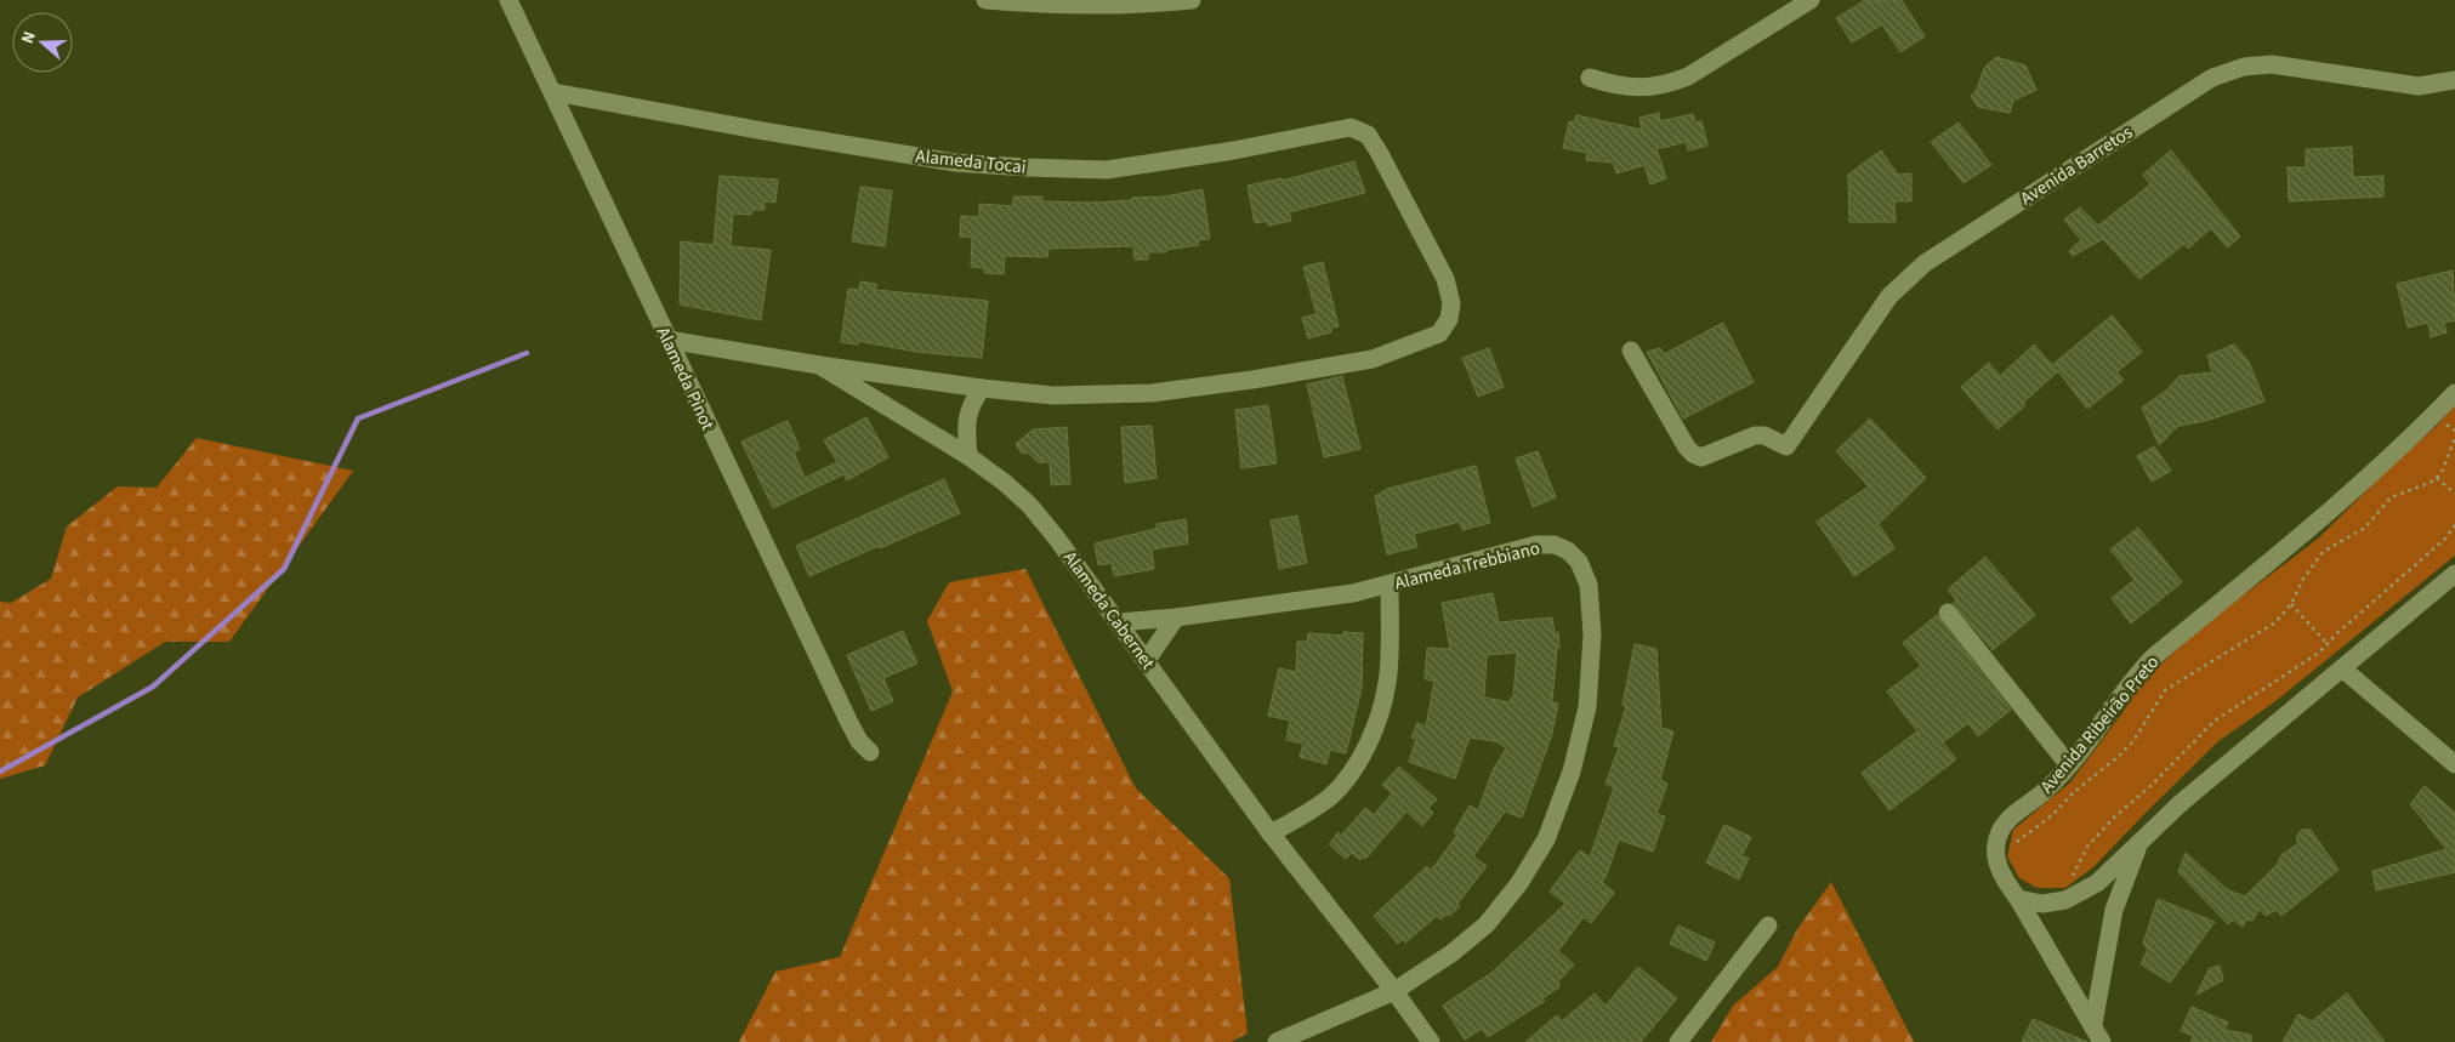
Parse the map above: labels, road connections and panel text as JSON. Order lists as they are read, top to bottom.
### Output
{
  "streets": {
    "street": [
      "Alameda Tocai",
      "Avenida Barretos",
      "Alameda Pinot",
      "Alameda Trebbiano",
      "Alameda Cabernet",
      "Avenida Ribeirão Preto"
    ]
  },
  "crossings": [
    ["Alameda Tocai", "Alameda Pinot"],
    ["Alameda Tocai", "Alameda Cabernet"],
    ["Alameda Pinot", "Alameda Cabernet"],
    ["Alameda Trebbiano", "Alameda Cabernet"]
  ],
  "north": "left"
}
